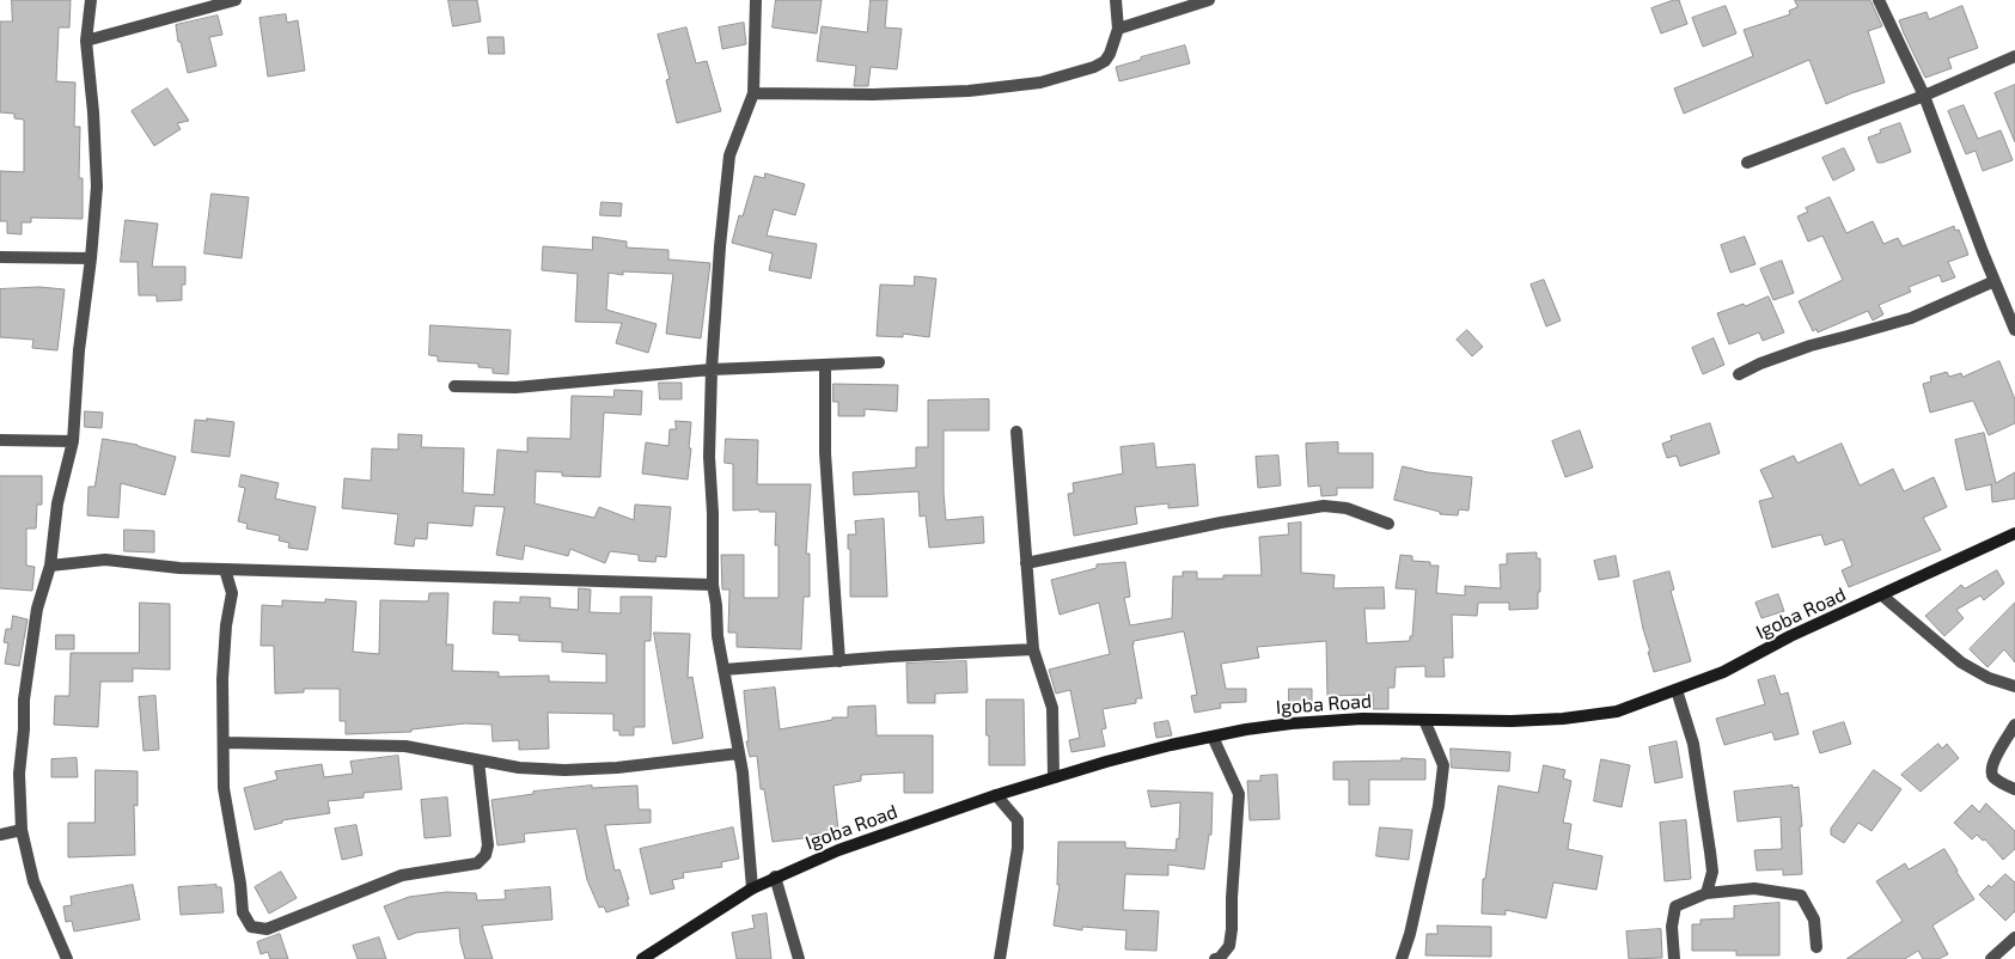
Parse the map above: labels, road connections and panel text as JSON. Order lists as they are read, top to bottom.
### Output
{
  "streets": {
    "street": ["Igoba Road"]
  }
}
